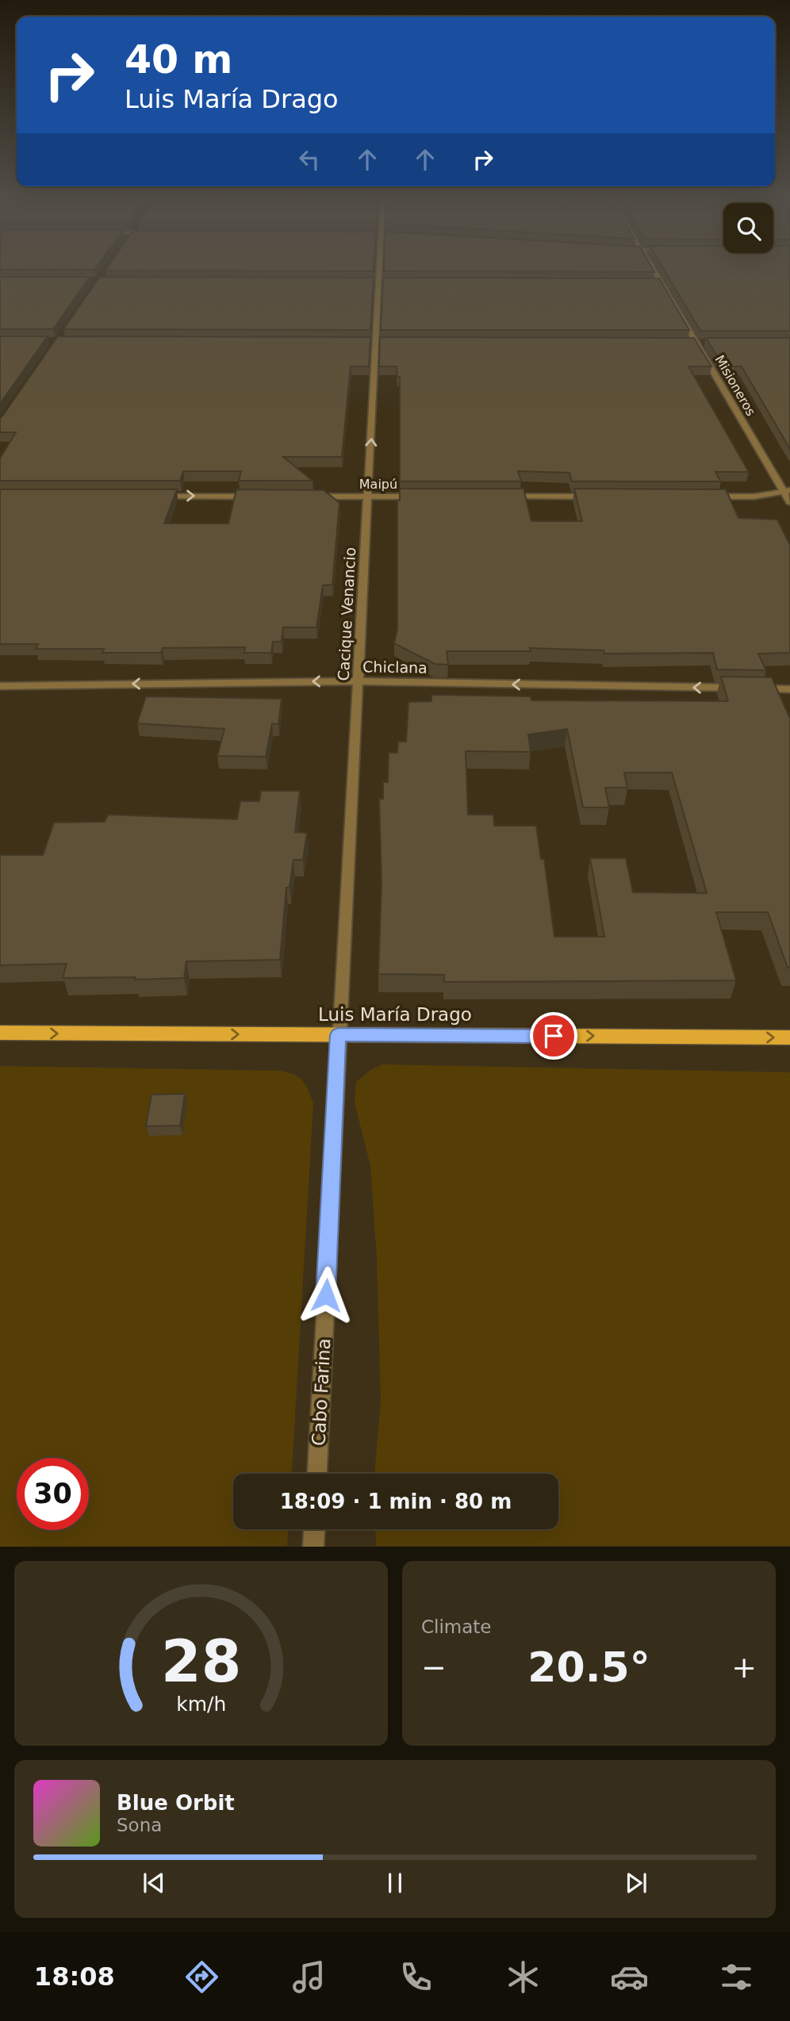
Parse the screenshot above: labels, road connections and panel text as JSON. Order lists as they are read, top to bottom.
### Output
{
  "streets": {
    "main road": ["Luis María Drago"],
    "street": [
      "Misioneros",
      "Maipú",
      "Cacique Venancio",
      "Chiclana",
      "Cabo Farina"
    ]
  },
  "crossings": [
    ["Maipú", "Cacique Venancio"],
    ["Cacique Venancio", "Chiclana"],
    ["Cacique Venancio", "Luis María Drago"],
    ["Cacique Venancio", "Cabo Farina"],
    ["Luis María Drago", "Cabo Farina"]
  ],
  "one_way": ["Chiclana", "Luis María Drago"],
  "page": {
    "turn": ["40 m", "Luis María Drago"],
    "limit": "30",
    "trip": "18:09 · 1 min · 80 m",
    "tile": "Climate",
    "heat": ["−", "20.5°", "+"],
    "song": ["Blue Orbit", "Sona"],
    "tabs": "18:08",
    "gauge": ["28", "km/h"]
  }
}
